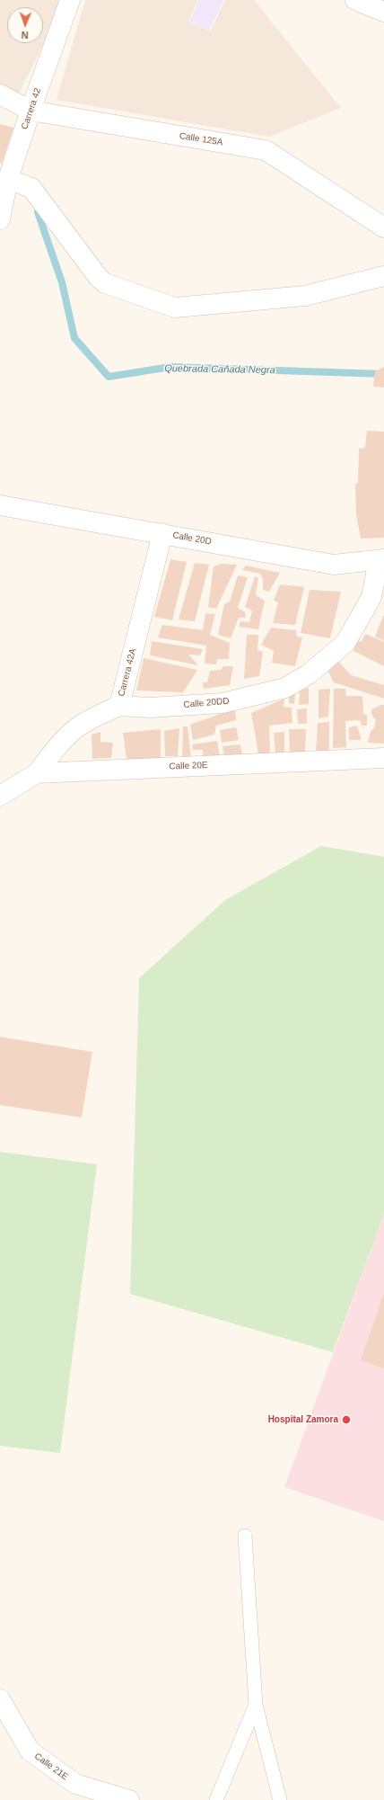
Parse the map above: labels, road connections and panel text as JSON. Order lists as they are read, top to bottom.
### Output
{
  "streets": {
    "street": [
      "Carrera 42",
      "Calle 125A",
      "Calle 20D",
      "Carrera 42A",
      "Calle 20DD",
      "Calle 20E",
      "Calle 21E"
    ]
  },
  "crossings": [
    ["Carrera 42", "Calle 125A"],
    ["Calle 20D", "Carrera 42A"],
    ["Calle 20D", "Calle 20DD"],
    ["Carrera 42A", "Calle 20DD"],
    ["Carrera 42A", "Calle 20E"]
  ],
  "water": ["Quebrada Cañada Negra"],
  "places": ["Hospital Zamora"],
  "north": "bottom"
}
